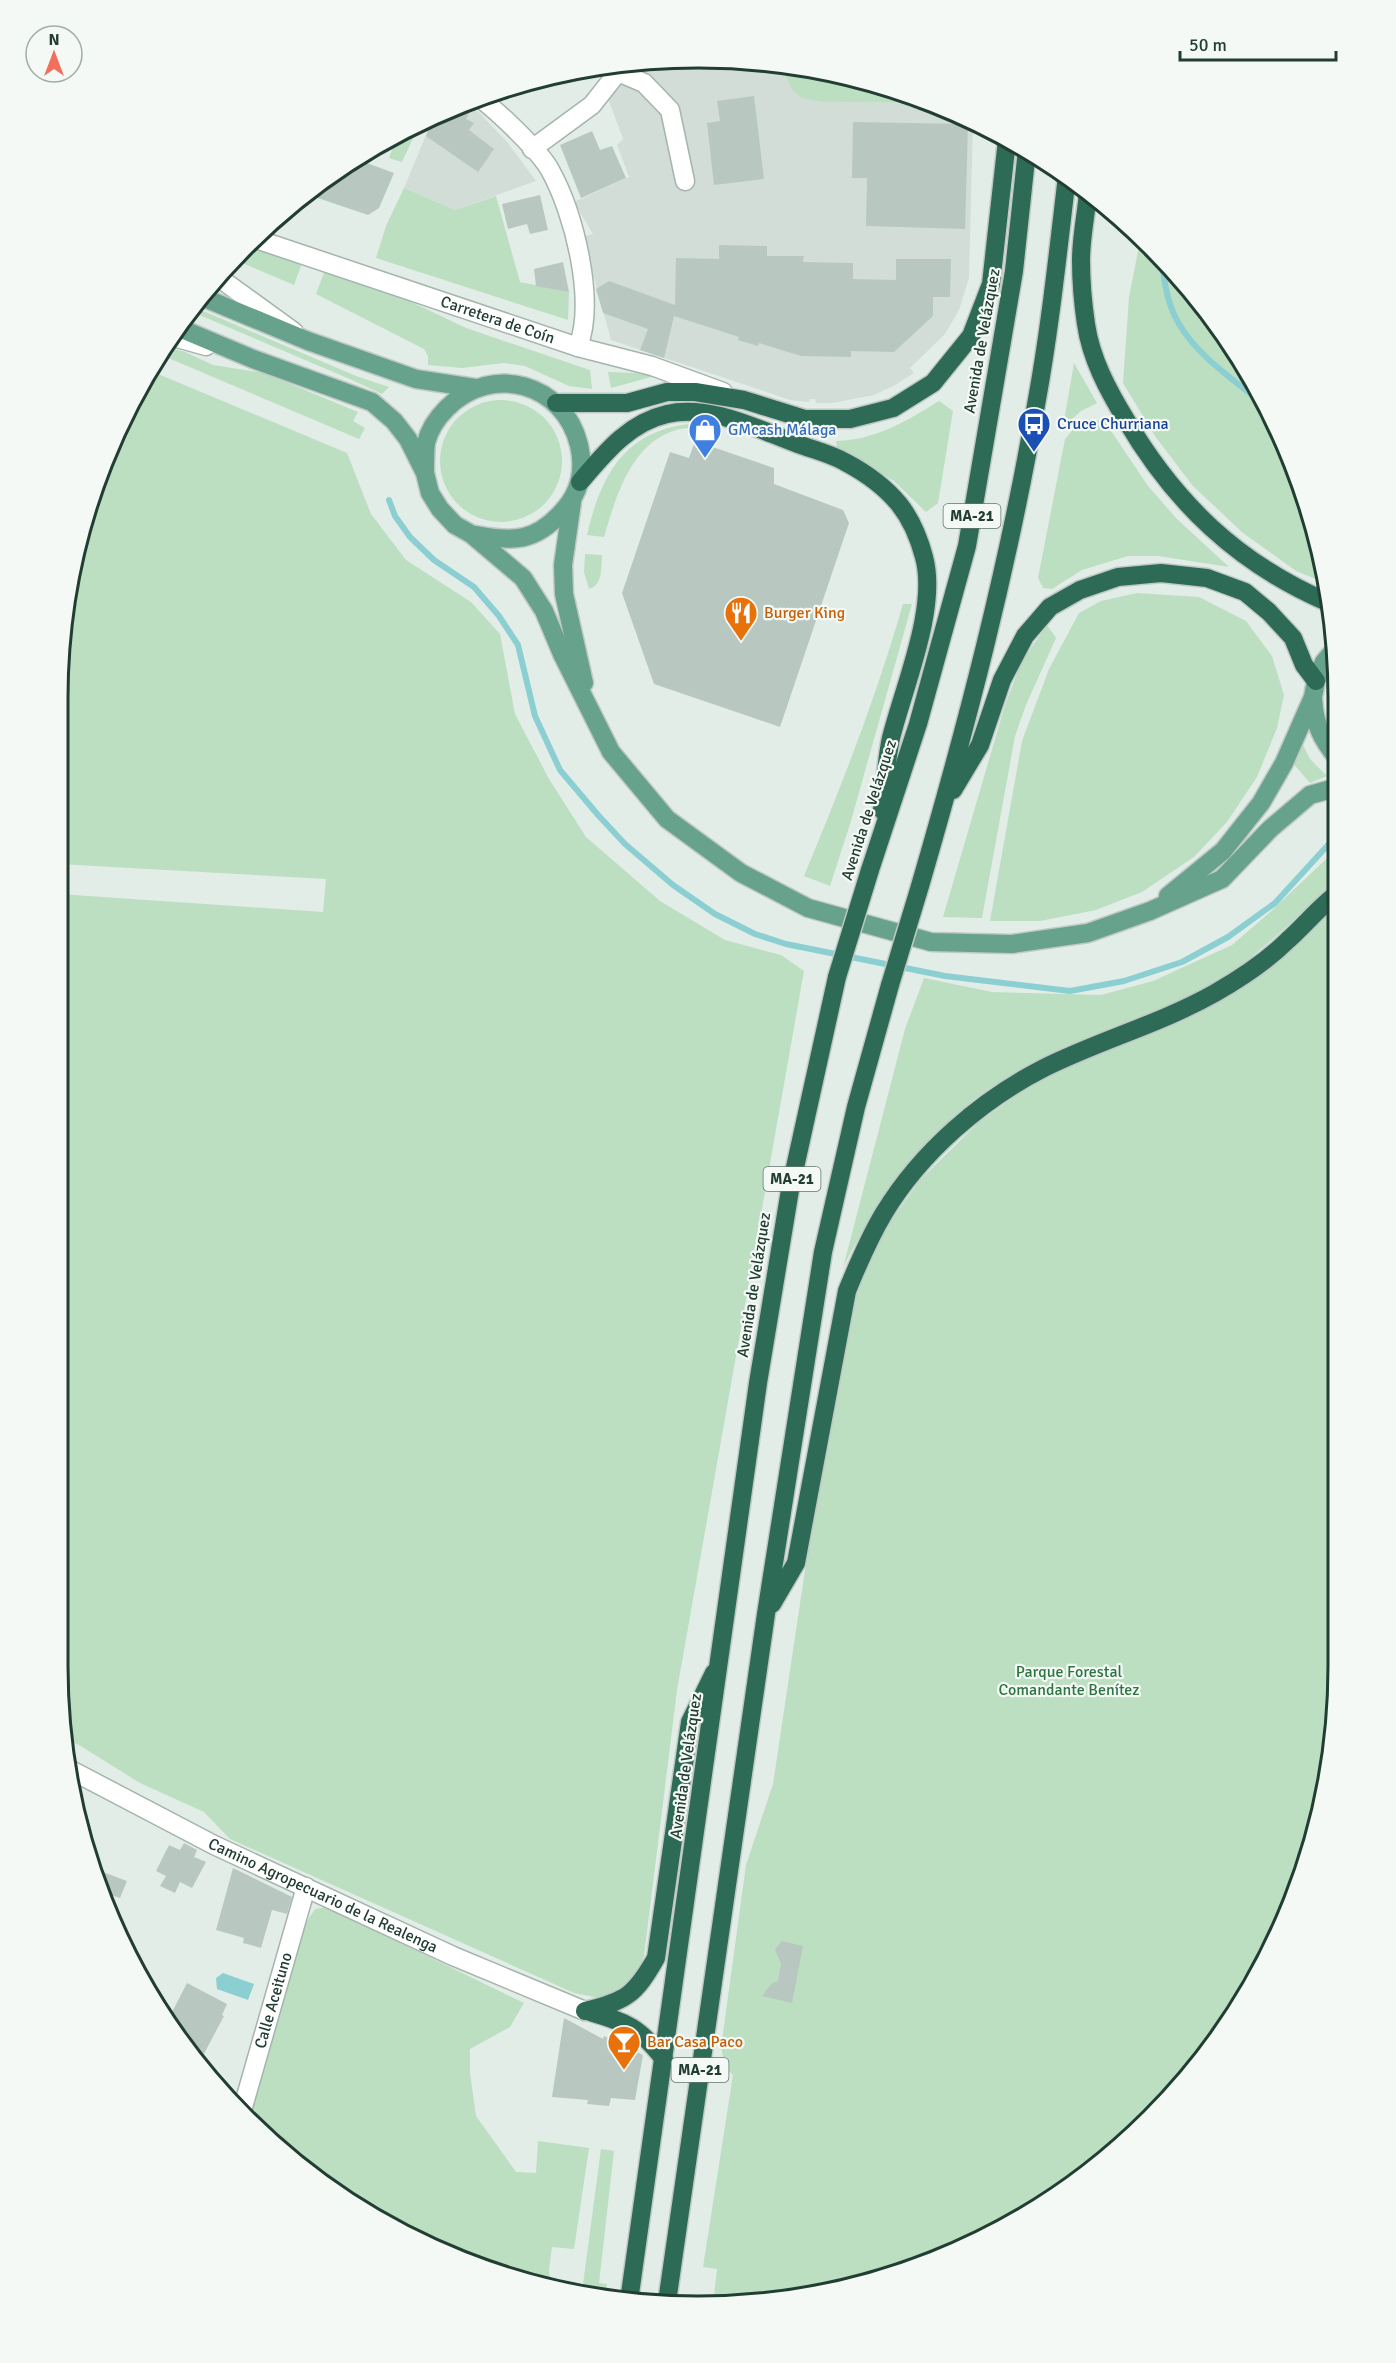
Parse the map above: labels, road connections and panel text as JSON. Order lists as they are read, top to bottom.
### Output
{
  "streets": {
    "highway": ["Avenida de Velázquez", "MA-21"],
    "street": ["Carretera de Coín", "Camino Agropecuario de la Realenga", "Calle Aceituno"]
  },
  "crossings": [
    ["Camino Agropecuario de la Realenga", "Calle Aceituno"]
  ],
  "parks": ["Parque Forestal Comandante Benítez"],
  "places": {
    "bus stop": ["Cruce Churriana"],
    "shop": ["GMcash Málaga"],
    "restaurant": ["Burger King"],
    "bar": ["Bar Casa Paco"]
  },
  "scale_bar": "50 m",
  "north": "top"
}
